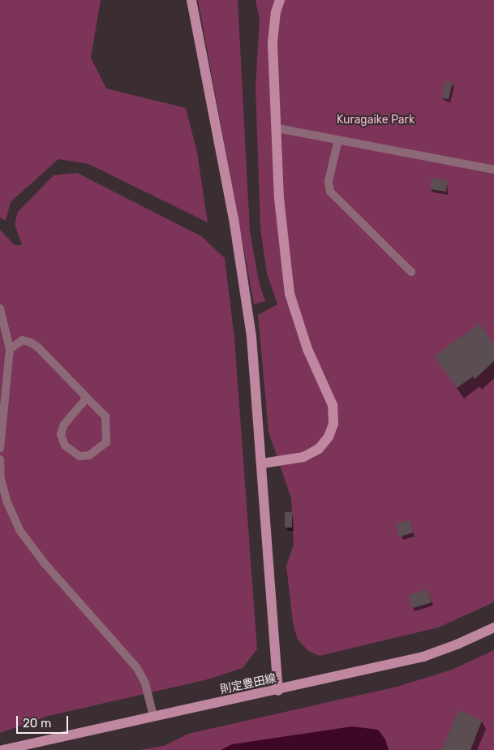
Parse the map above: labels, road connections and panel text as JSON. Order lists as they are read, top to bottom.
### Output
{
  "streets": {
    "street": ["則定豊田線"]
  },
  "parks": ["Kuragaike Park"],
  "scale_bar": "20 m"
}
